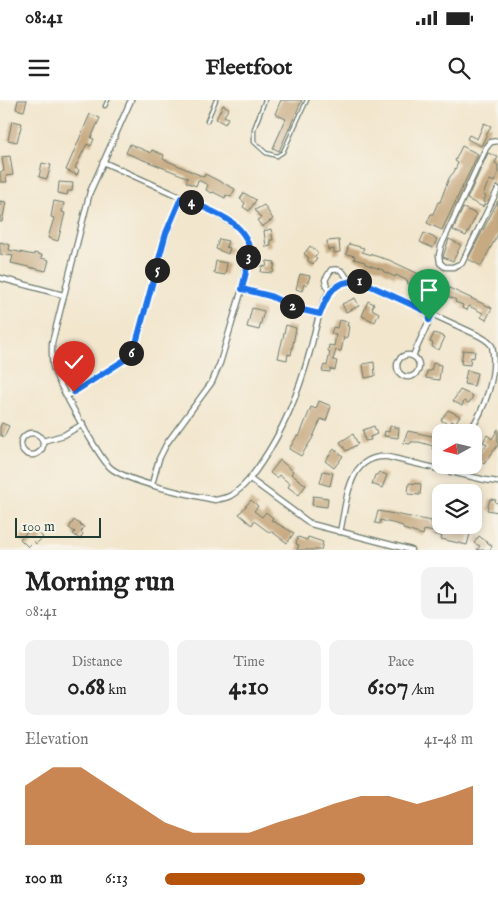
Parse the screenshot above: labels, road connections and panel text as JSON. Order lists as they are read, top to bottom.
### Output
{
  "scale_bar": "100 m",
  "north": "left",
  "page": {
    "status": "08:41",
    "header": "Fleetfoot",
    "pins": [
      "4",
      "3",
      "5",
      "1",
      "2",
      "6"
    ],
    "scale": "100 m",
    "heading": ["Morning run", "08:41"],
    "stats": [
      ["Distance", "0.68 km"],
      ["Time", "4:10"],
      ["Pace", "6:07 /km"]
    ],
    "chart": ["Elevation", "41–48 m"],
    "list": [
      {
        "name": "100 m",
        "note": "6:13"
      }
    ]
  }
}
